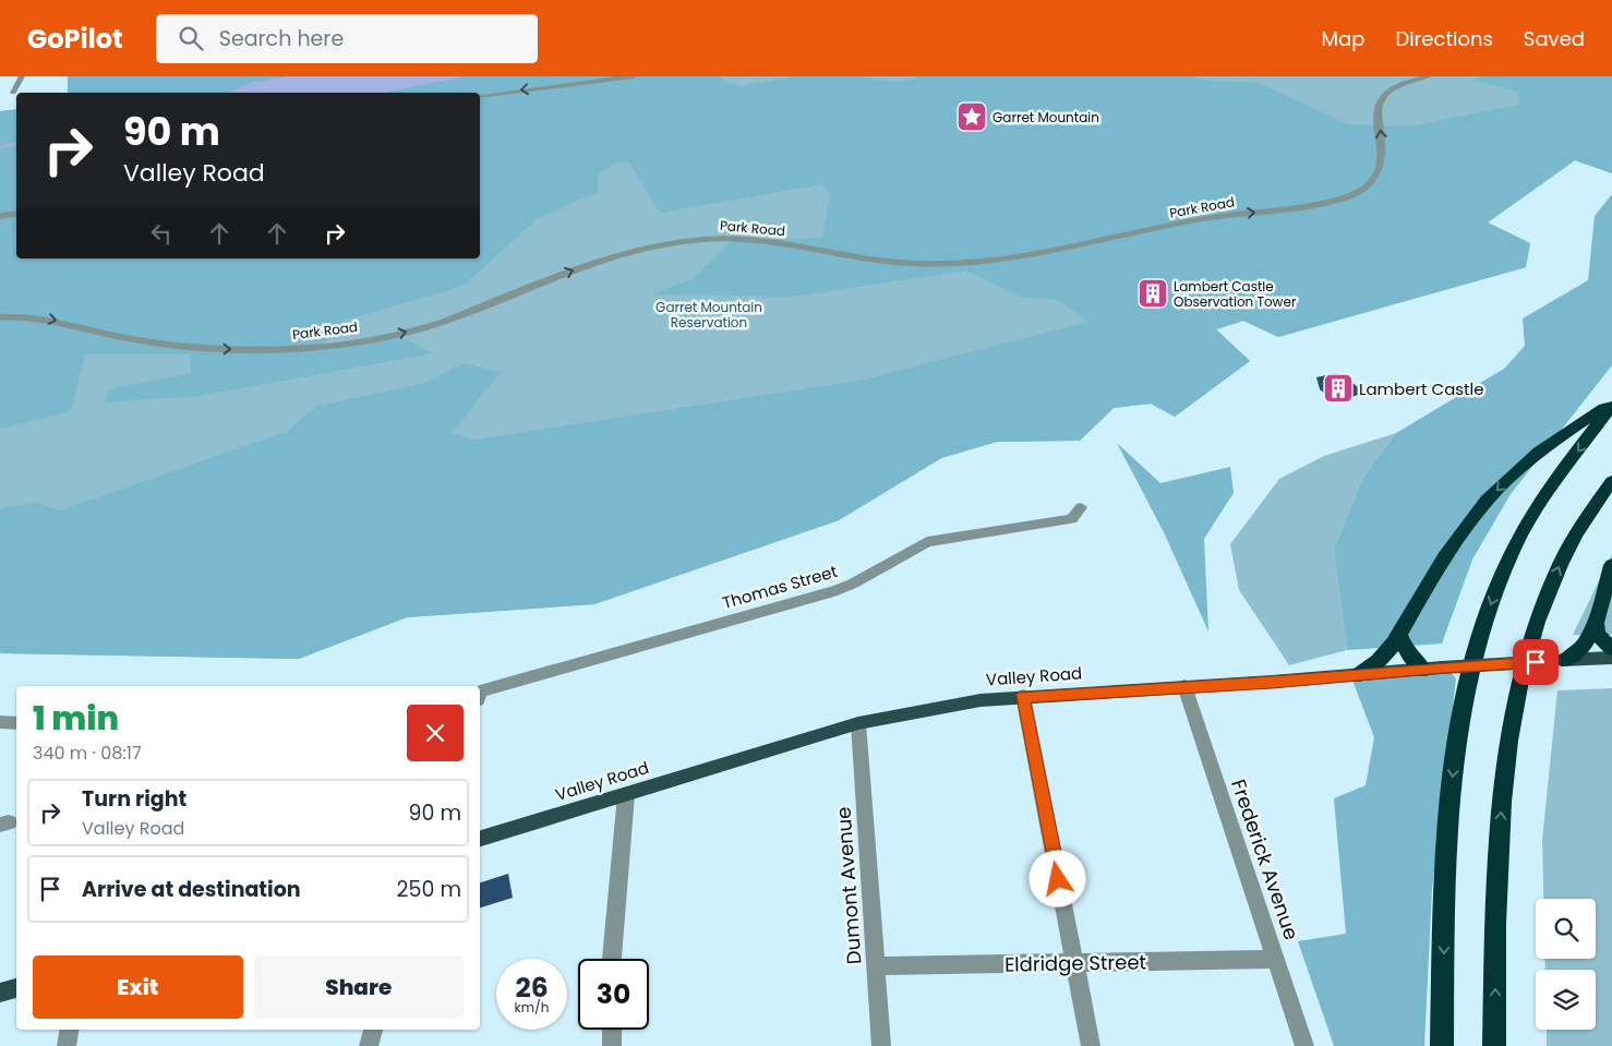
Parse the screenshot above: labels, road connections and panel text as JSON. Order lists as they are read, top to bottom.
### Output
{
  "streets": {
    "main road": ["Valley Road"],
    "street": [
      "Park Road",
      "Thomas Street",
      "Frederick Avenue",
      "Dumont Avenue",
      "Eldridge Street"
    ]
  },
  "crossings": [
    ["Valley Road", "Frederick Avenue"],
    ["Valley Road", "Dumont Avenue"],
    ["Frederick Avenue", "Eldridge Street"],
    ["Dumont Avenue", "Eldridge Street"]
  ],
  "one_way": ["Park Road"],
  "parks": ["Garret Mountain Reservation"],
  "places": {
    "place": ["Garret Mountain"],
    "building": ["Lambert Castle Observation Tower", "Lambert Castle"]
  },
  "page": {
    "header": "GoPilot",
    "search": "Search here",
    "nav": ["Map", "Directions", "Saved"],
    "turn": ["90 m", "Valley Road"],
    "heading": ["1 min", "340 m · 08:17"],
    "list": [
      {
        "name": "Turn right",
        "note": "Valley Road",
        "value": "90 m"
      },
      {
        "name": "Arrive at destination",
        "value": "250 m"
      }
    ],
    "buttons": ["Exit", "Share"],
    "speed": "26 km/h",
    "limit": "30"
  }
}
